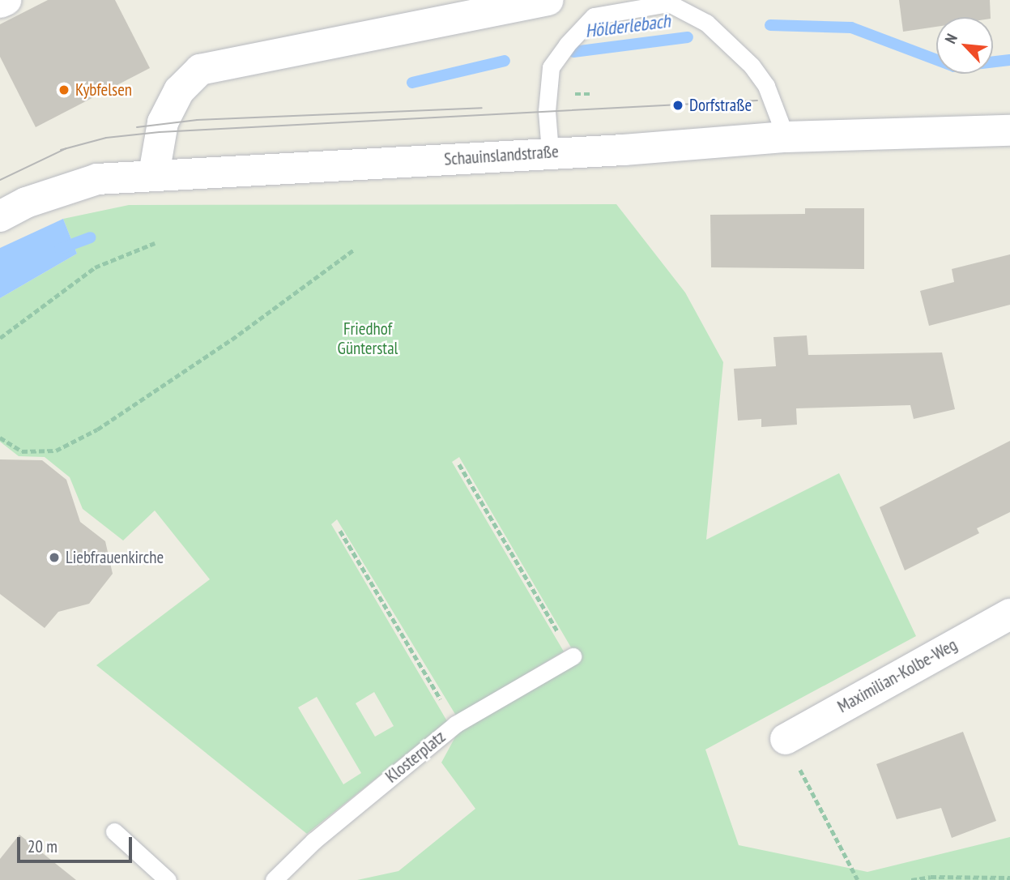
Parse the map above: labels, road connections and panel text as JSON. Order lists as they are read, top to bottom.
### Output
{
  "streets": {
    "main road": ["Schauinslandstraße", "Maximilian-Kolbe-Weg"],
    "lane": ["Klosterplatz"]
  },
  "water": ["Hölderlebach"],
  "parks": ["Friedhof Günterstal"],
  "places": ["Kybfelsen", "Dorfstraße", "Liebfrauenkirche"],
  "scale_bar": "20 m",
  "north": "top left"
}
